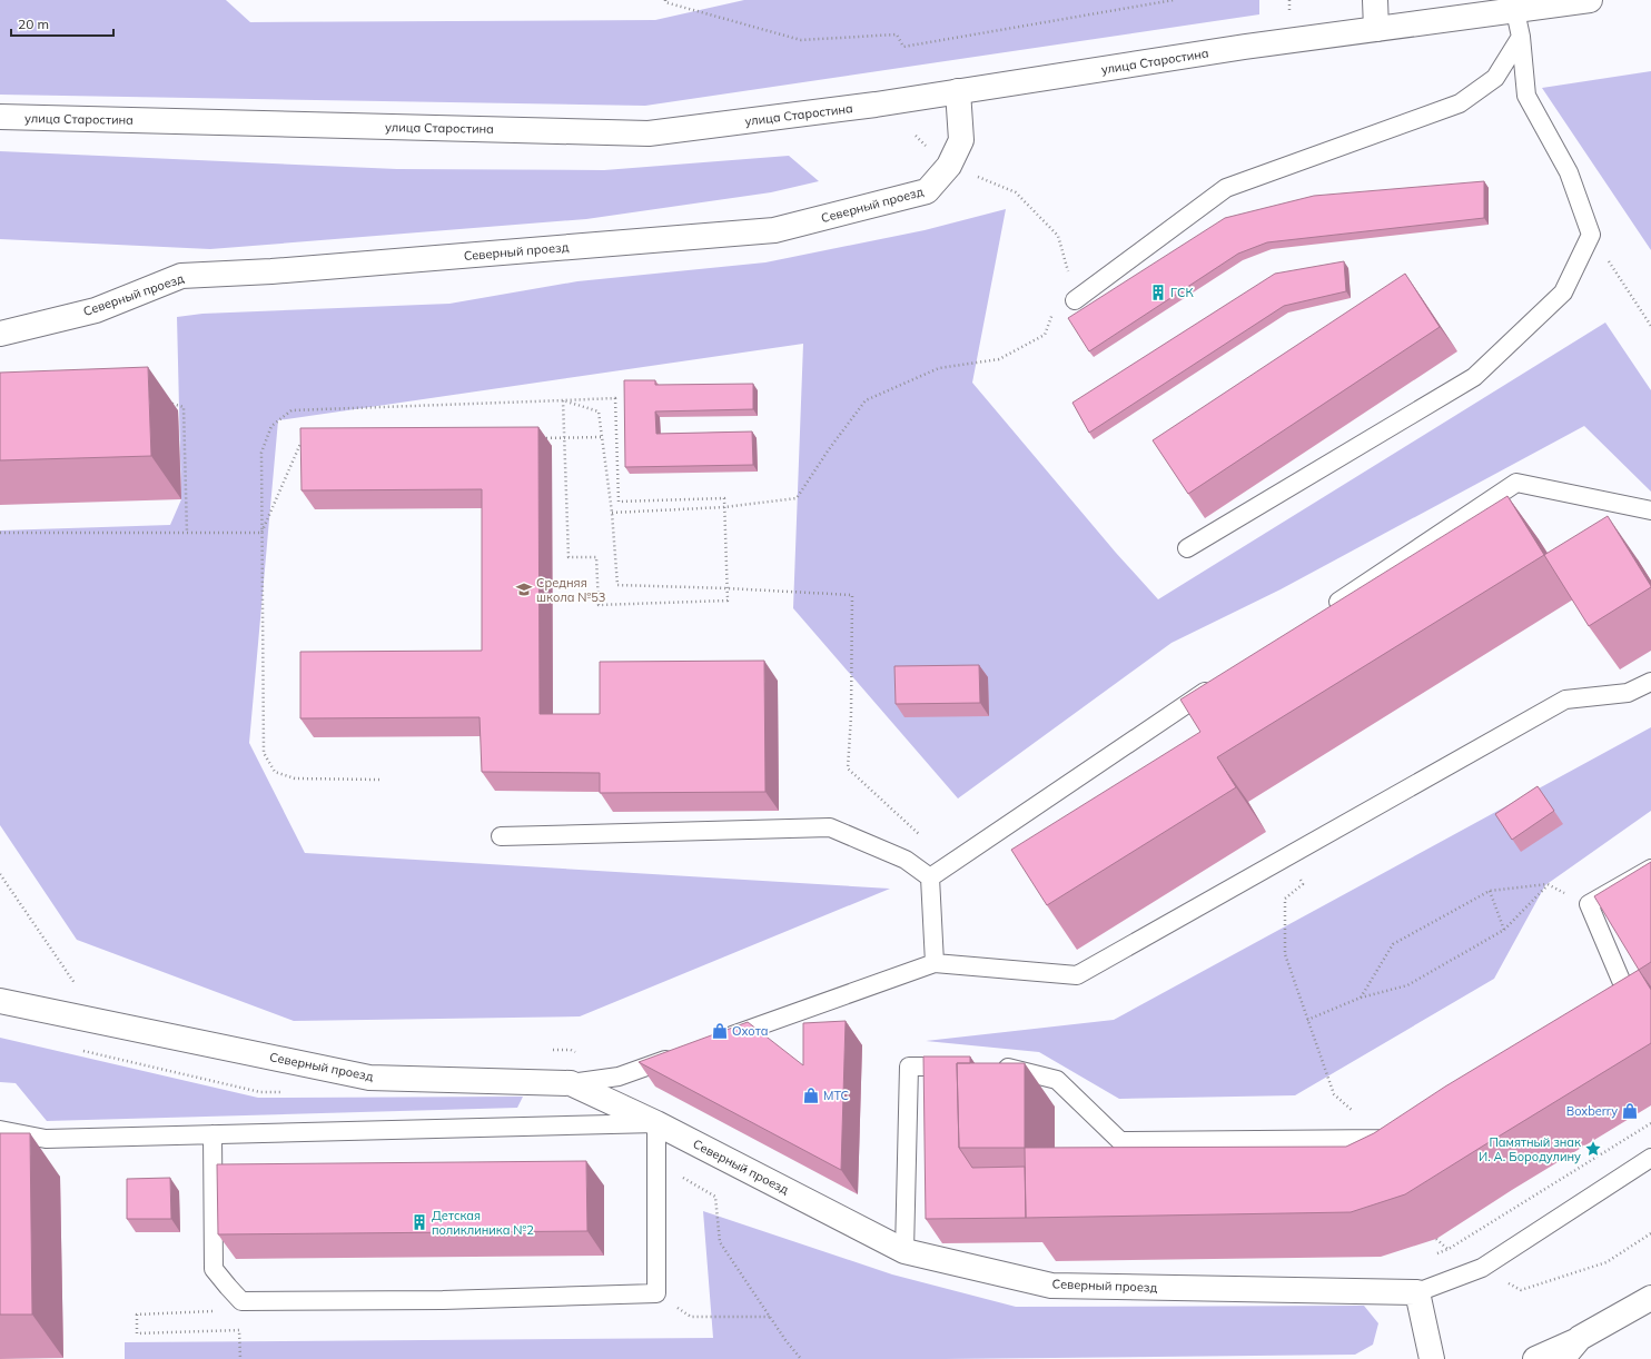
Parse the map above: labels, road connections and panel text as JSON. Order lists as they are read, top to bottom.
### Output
{
  "streets": {
    "street": ["улица Старостина", "Северный проезд"]
  },
  "crossings": [
    ["улица Старостина", "Северный проезд"]
  ],
  "places": {
    "building": ["ГСК", "Детская поликлиника №2"],
    "school or university": ["Средняя школа №53"],
    "shop": ["Охота", "МТС", "Boxberry"],
    "place": ["Памятный знак И. А. Бородулину"]
  },
  "scale_bar": "20 m"
}
